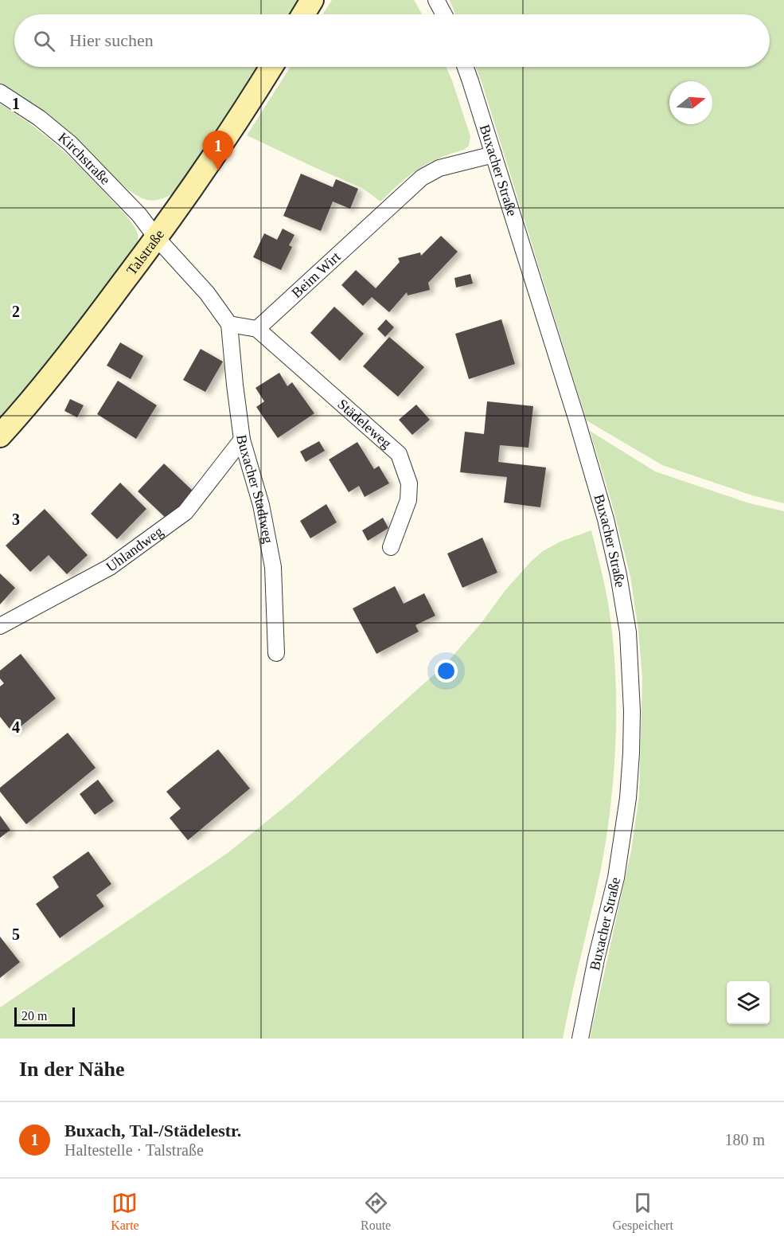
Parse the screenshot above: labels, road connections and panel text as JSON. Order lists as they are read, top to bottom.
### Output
{
  "streets": {
    "street": [
      "Kirchstraße",
      "Buxacher Straße",
      "Talstraße",
      "Beim Wirt",
      "Städeleweg",
      "Buxacher Stadtweg",
      "Uhlandweg"
    ]
  },
  "crossings": [
    ["Kirchstraße", "Talstraße"],
    ["Buxacher Straße", "Beim Wirt"],
    ["Beim Wirt", "Städeleweg"],
    ["Buxacher Stadtweg", "Uhlandweg"]
  ],
  "scale_bar": "20 m",
  "north": "right",
  "page": {
    "search": "Hier suchen",
    "pins": "1",
    "scale": "20 m",
    "heading": "In der Nähe",
    "list": [
      {
        "mark": "1",
        "name": "Buxach, Tal-/Städelestr.",
        "note": "Haltestelle · Talstraße",
        "value": "180 m"
      }
    ],
    "nav": ["Karte", "Route", "Gespeichert"]
  },
  "grid": {
    "rows": [
      "1",
      "2",
      "3",
      "4",
      "5"
    ]
  }
}
